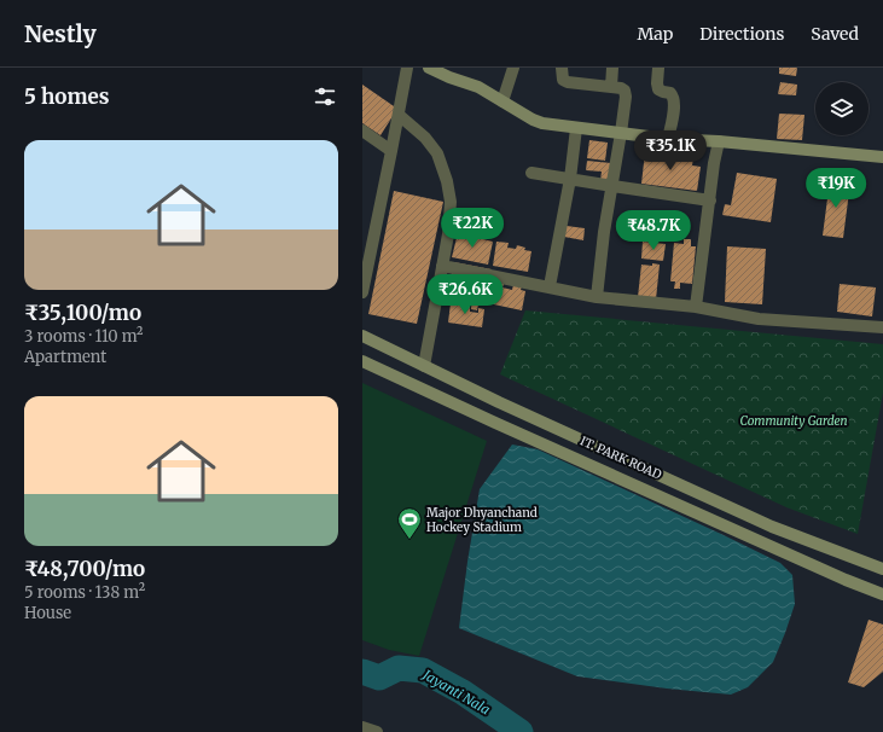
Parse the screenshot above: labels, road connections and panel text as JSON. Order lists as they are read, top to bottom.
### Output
{
  "streets": {
    "main road": ["IT. PARK ROAD"]
  },
  "water": ["Jayanti Nala"],
  "parks": ["Community Garden"],
  "places": {
    "sports": ["Major Dhyanchand Hockey Stadium"]
  },
  "page": {
    "header": "Nestly",
    "nav": ["Map", "Directions", "Saved"],
    "heading": "5 homes",
    "list": [
      {
        "name": "₹35,100/mo",
        "note": "3 rooms · 110 m² · Apartment"
      },
      {
        "name": "₹48,700/mo",
        "note": "5 rooms · 138 m² · House"
      }
    ],
    "price": [
      "₹35.1K",
      "₹19K",
      "₹22K",
      "₹48.7K",
      "₹26.6K"
    ]
  }
}
